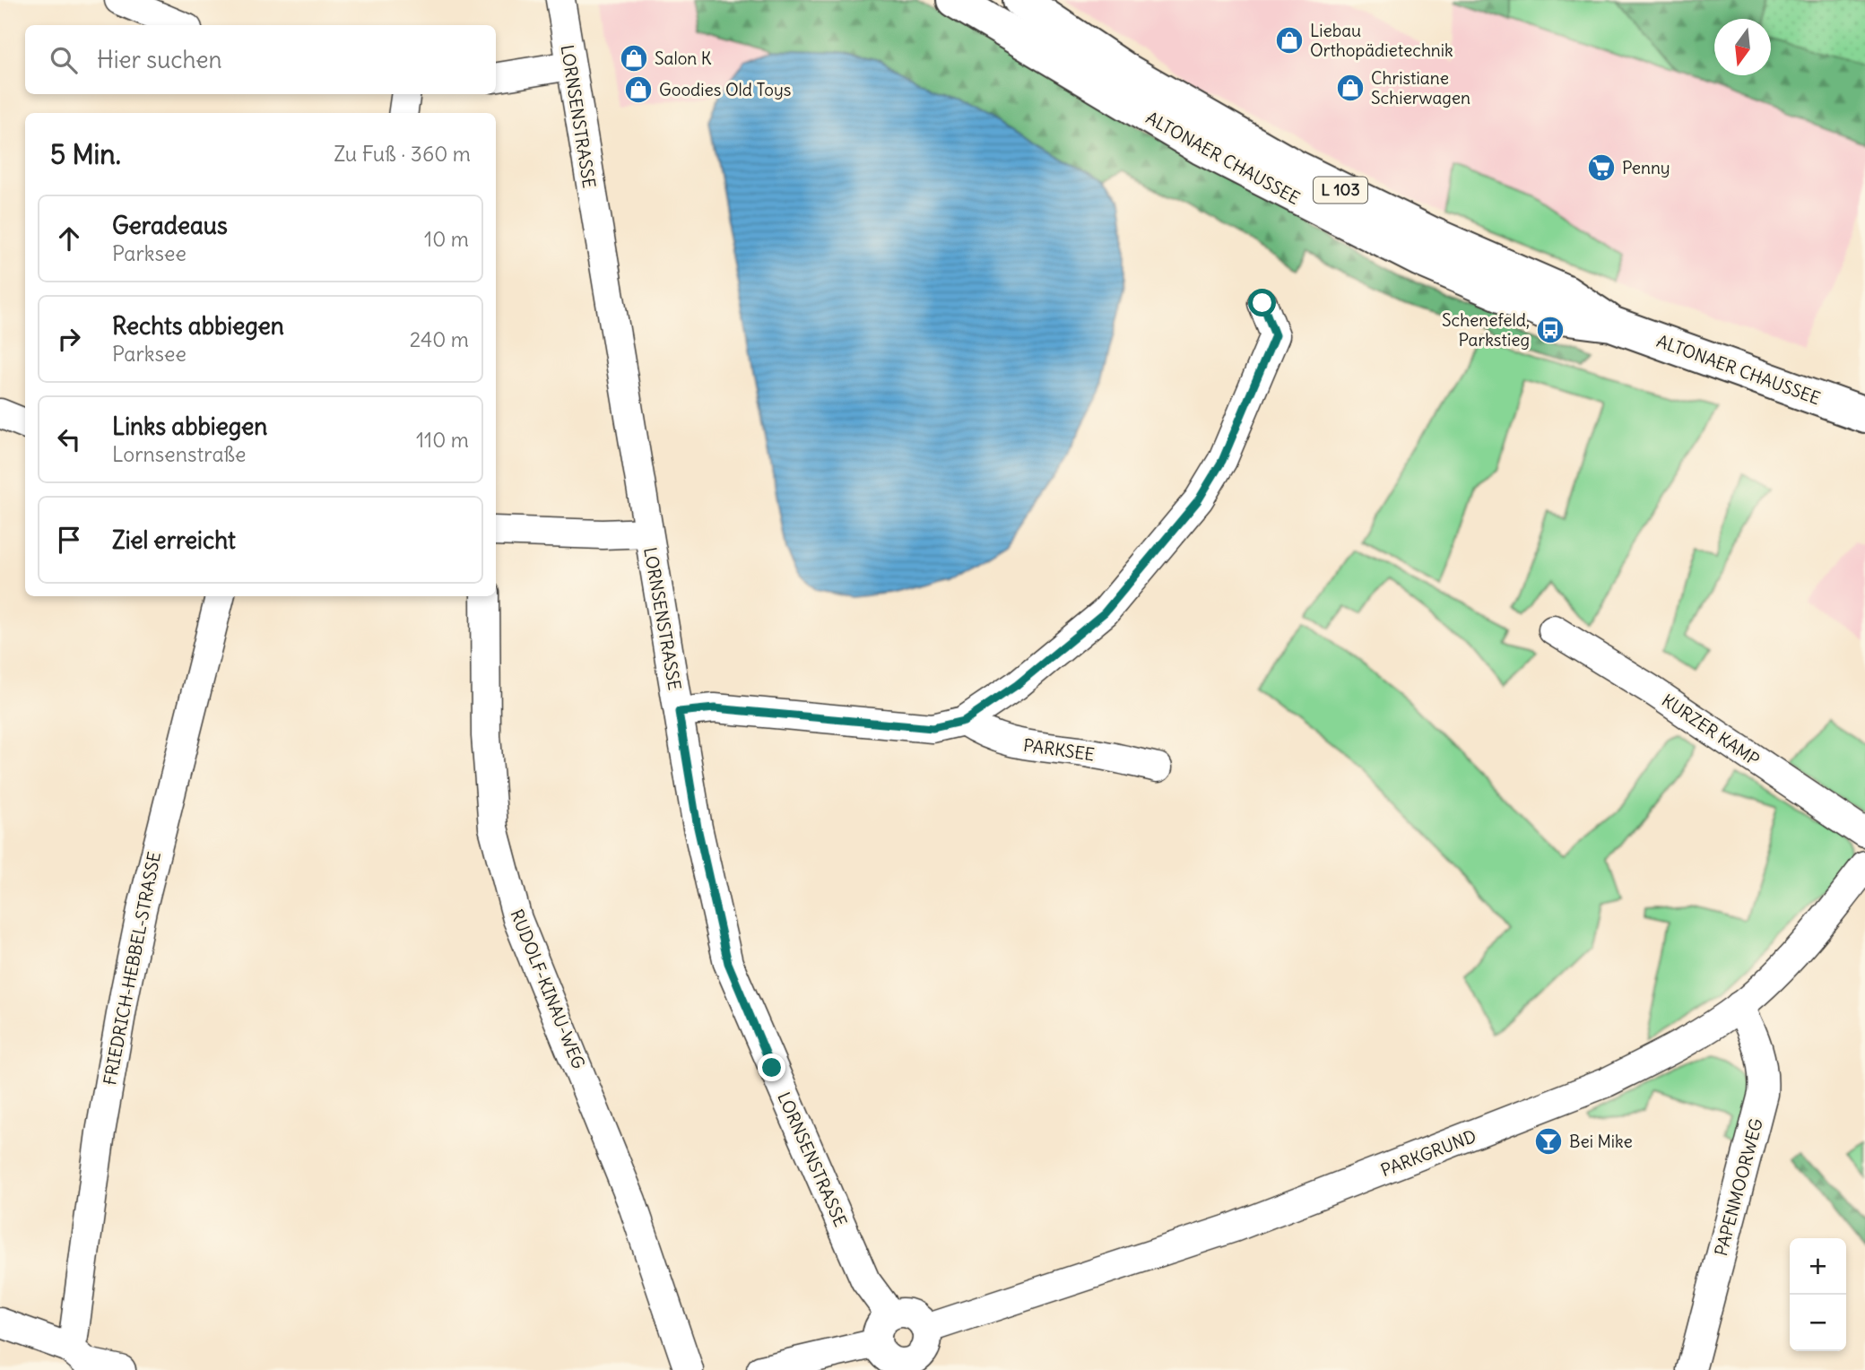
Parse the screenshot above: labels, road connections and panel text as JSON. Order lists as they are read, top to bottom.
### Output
{
  "streets": {
    "main road": ["ALTONAER CHAUSSEE", "L 103"],
    "street": [
      "LORNSENSTRASSE",
      "KURZER KAMP",
      "PARKSEE",
      "FRIEDRICH-HEBBEL-STRASSE",
      "RUDOLF-KINAU-WEG",
      "PARKGRUND",
      "PAPENMOORWEG"
    ]
  },
  "crossings": [
    ["LORNSENSTRASSE", "PARKGRUND"],
    ["PARKGRUND", "PAPENMOORWEG"]
  ],
  "places": {
    "shop": [
      "Liebau Orthopädietechnik",
      "Salon K",
      "Christiane Schierwagen",
      "Goodies Old Toys"
    ],
    "supermarket": ["Penny"],
    "bus stop": ["Schenefeld, Parkstieg"],
    "bar": ["Bei Mike"]
  },
  "north": "bottom",
  "page": {
    "search": "Hier suchen",
    "heading": ["5 Min.", "Zu Fuß · 360 m"],
    "list": [
      ["Geradeaus", "Parksee", "10 m"],
      ["Rechts abbiegen", "Parksee", "240 m"],
      ["Links abbiegen", "Lornsenstraße", "110 m"],
      "Ziel erreicht"
    ],
    "map_buttons": ["+", "−"]
  }
}
